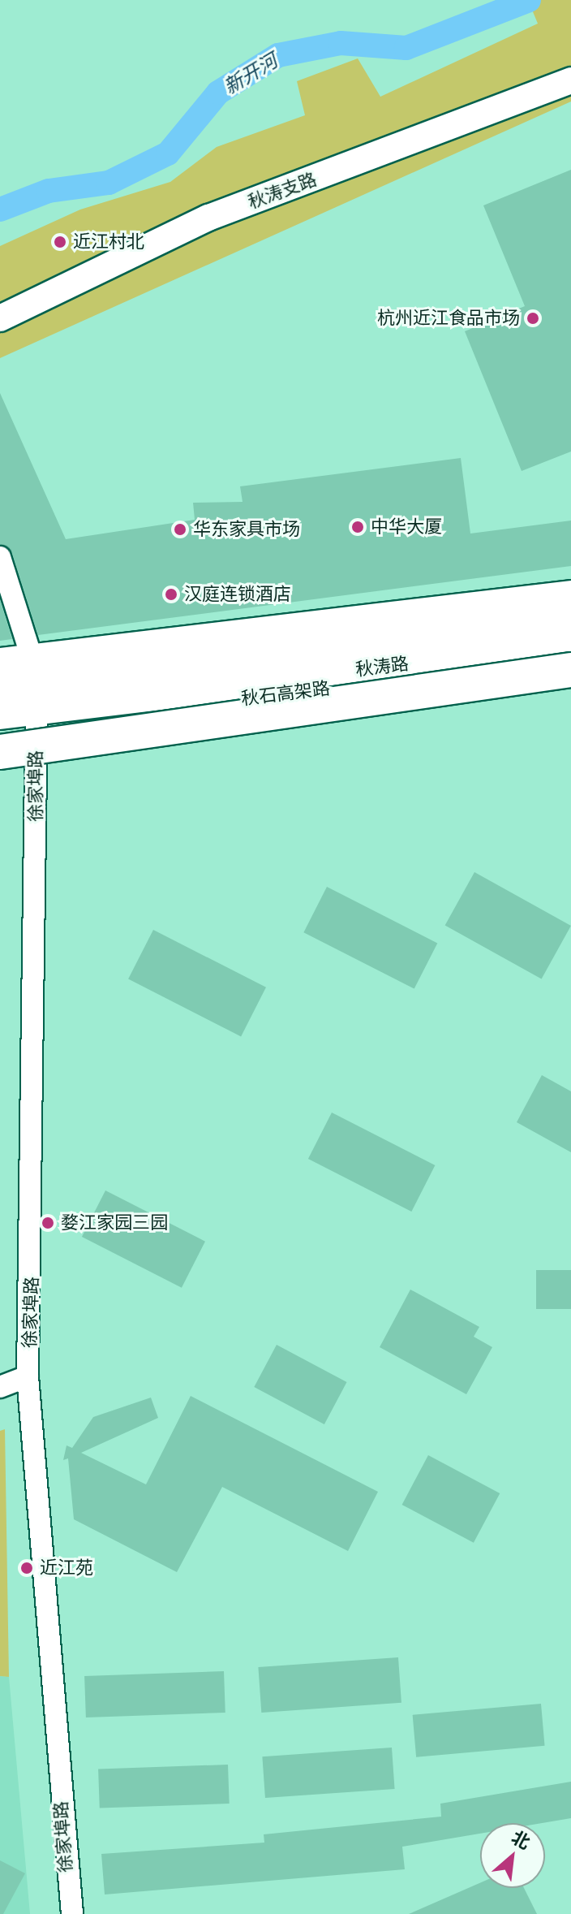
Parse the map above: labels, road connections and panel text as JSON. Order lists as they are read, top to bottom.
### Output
{
  "streets": {
    "highway": ["秋石高架路"],
    "main road": ["秋涛路"],
    "street": ["秋涛支路", "徐家埠路"]
  },
  "crossings": [
    ["秋涛路", "秋石高架路"],
    ["秋涛路", "徐家埠路"]
  ],
  "water": ["新开河"],
  "places": [
    "近江村北",
    "杭州近江食品市场",
    "中华大厦",
    "华东家具市场",
    "汉庭连锁酒店",
    "婺江家园三园",
    "近江苑"
  ],
  "north": "top right"
}
